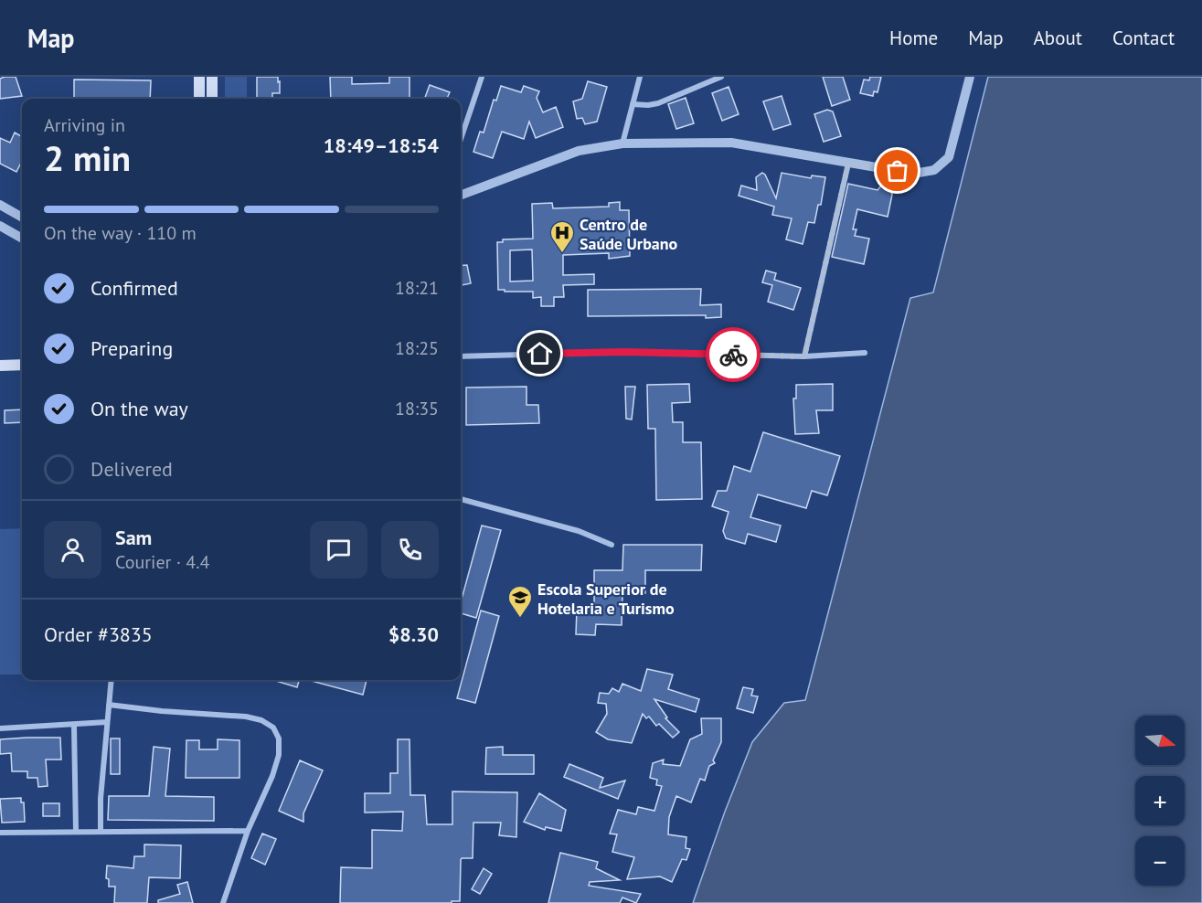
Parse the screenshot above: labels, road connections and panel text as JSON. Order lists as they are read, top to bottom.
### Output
{
  "places": {
    "hospital": ["Centro de Saúde Urbano"],
    "school or university": ["Escola Superior de Hotelaria e Turismo"]
  },
  "north": "right",
  "page": {
    "header": "Map",
    "nav": [
      "Home",
      "Map",
      "About",
      "Contact"
    ],
    "heading": ["2 min", "Arriving in", "18:49–18:54"],
    "panel": [
      "Sam",
      "Courier · 4.4",
      "Order #3835",
      "$8.30"
    ],
    "bar": "On the way · 110 m",
    "list": [
      ["Confirmed", "18:21"],
      ["Preparing", "18:25"],
      ["On the way", "18:35"],
      "Delivered"
    ],
    "map_buttons": ["+", "−"]
  }
}
